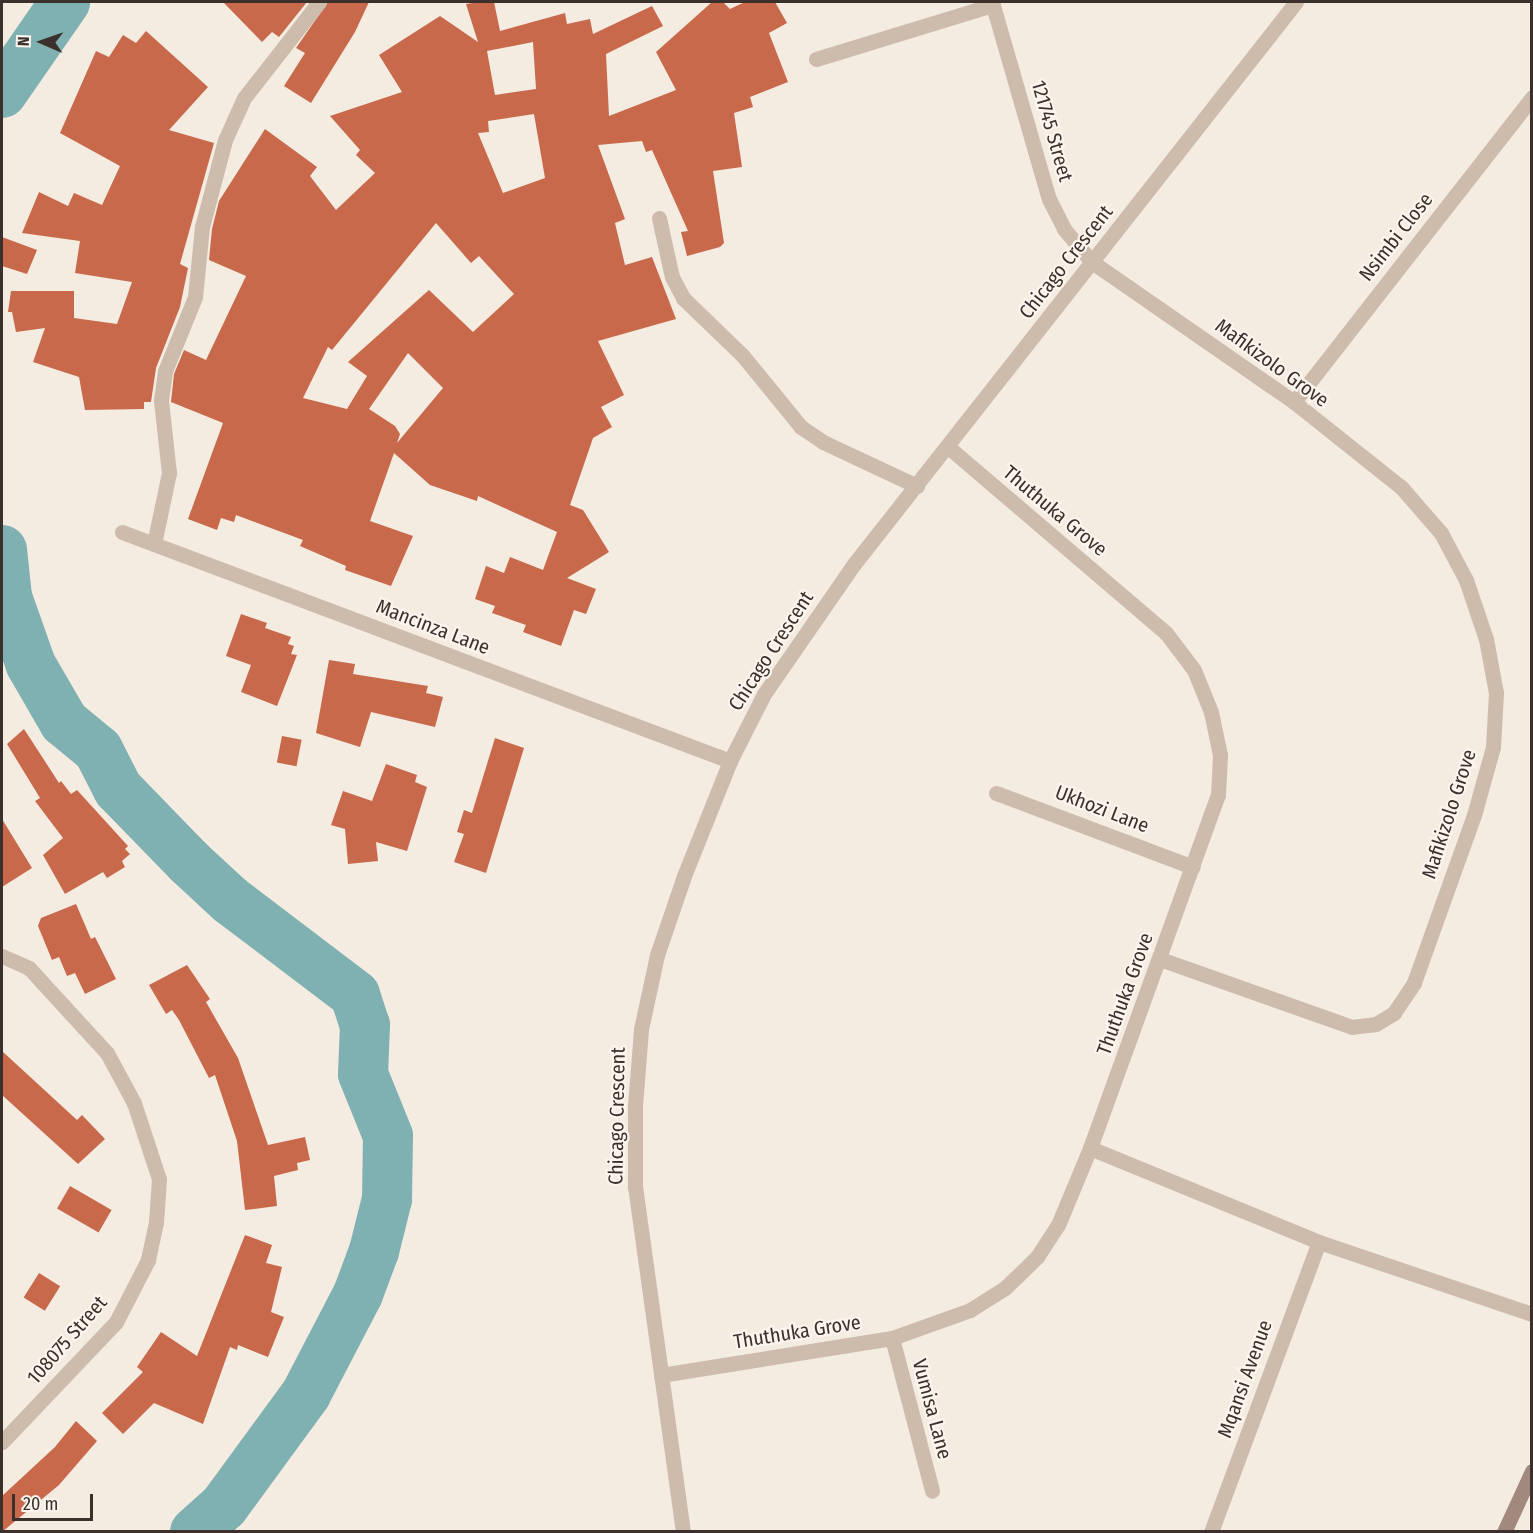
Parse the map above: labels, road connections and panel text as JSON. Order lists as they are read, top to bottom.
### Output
{
  "streets": {
    "street": [
      "121745 Street",
      "Nsimbi Close",
      "Chicago Crescent",
      "Mafikizolo Grove",
      "Thuthuka Grove",
      "Mancinza Lane",
      "Ukhozi Lane",
      "108075 Street",
      "Mqansi Avenue",
      "Vumisa Lane"
    ]
  },
  "crossings": [
    ["121745 Street", "Chicago Crescent"],
    ["121745 Street", "Mafikizolo Grove"],
    ["Nsimbi Close", "Mafikizolo Grove"],
    ["Chicago Crescent", "Mafikizolo Grove"],
    ["Chicago Crescent", "Thuthuka Grove"],
    ["Chicago Crescent", "Mancinza Lane"],
    ["Mafikizolo Grove", "Thuthuka Grove"],
    ["Thuthuka Grove", "Ukhozi Lane"],
    ["Thuthuka Grove", "Vumisa Lane"]
  ],
  "scale_bar": "20 m",
  "north": "left"
}
